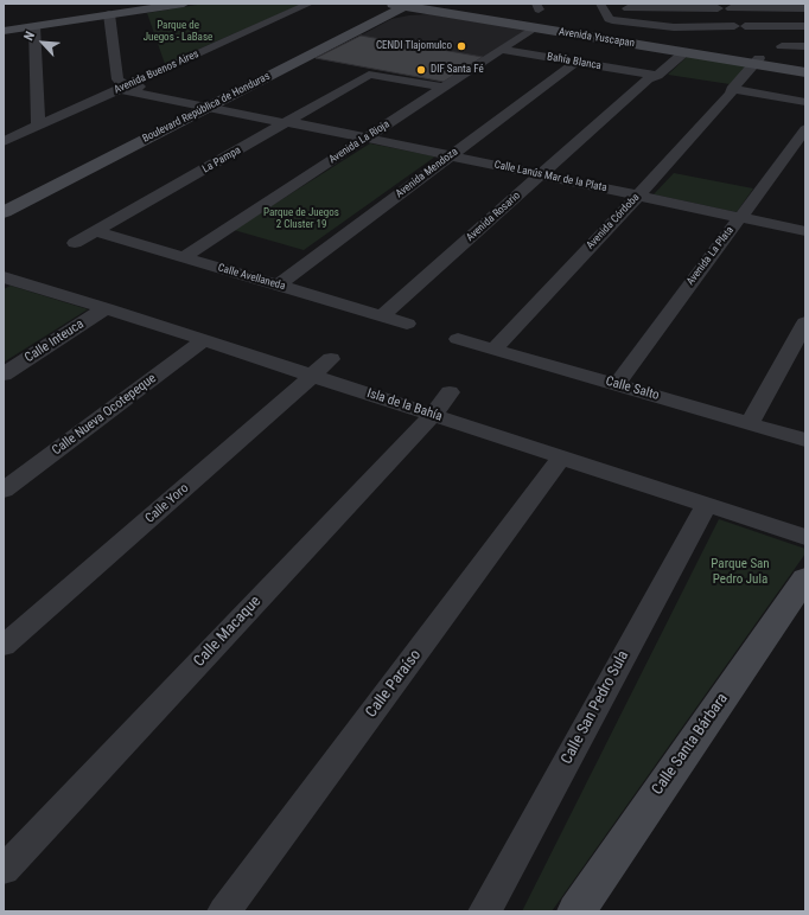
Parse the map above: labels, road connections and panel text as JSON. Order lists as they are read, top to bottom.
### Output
{
  "streets": {
    "street": [
      "Avenida Yuscapan",
      "Bahía Blanca",
      "Avenida Buenos Aires",
      "Boulevard República de Honduras",
      "Avenida La Rioja",
      "La Pampa",
      "Avenida Mendoza",
      "Calle Lanús Mar de la Plata",
      "Avenida Rosario",
      "Avenida Córdoba",
      "Avenida La Plata",
      "Calle Avellaneda",
      "Calle Inteuca",
      "Calle Salto",
      "Isla de la Bahía",
      "Calle Nueva Ocotepeque",
      "Calle Yoro",
      "Calle Macaque",
      "Calle Paraíso",
      "Calle San Pedro Sula",
      "Calle Santa Bárbara"
    ]
  },
  "crossings": [
    ["Avenida Yuscapan", "Boulevard República de Honduras"],
    ["Avenida Yuscapan", "Avenida La Rioja"],
    ["Avenida Yuscapan", "Avenida Rosario"],
    ["Avenida Yuscapan", "Avenida Córdoba"],
    ["Bahía Blanca", "Avenida La Rioja"],
    ["Bahía Blanca", "Avenida Mendoza"],
    ["Bahía Blanca", "Avenida Rosario"],
    ["Avenida Buenos Aires", "Calle Lanús Mar de la Plata"],
    ["Boulevard República de Honduras", "Calle Lanús Mar de la Plata"],
    ["Avenida La Rioja", "La Pampa"],
    ["Avenida La Rioja", "Calle Lanús Mar de la Plata"],
    ["Avenida La Rioja", "Calle Avellaneda"],
    ["La Pampa", "Calle Lanús Mar de la Plata"],
    ["La Pampa", "Calle Avellaneda"],
    ["Avenida Mendoza", "Calle Lanús Mar de la Plata"],
    ["Avenida Mendoza", "Calle Avellaneda"],
    ["Calle Lanús Mar de la Plata", "Avenida Rosario"],
    ["Calle Lanús Mar de la Plata", "Avenida Córdoba"],
    ["Calle Lanús Mar de la Plata", "Avenida La Plata"],
    ["Avenida Rosario", "Calle Avellaneda"],
    ["Avenida Córdoba", "Calle Salto"],
    ["Avenida La Plata", "Calle Salto"],
    ["Calle Inteuca", "Isla de la Bahía"],
    ["Isla de la Bahía", "Calle Nueva Ocotepeque"],
    ["Isla de la Bahía", "Calle Yoro"],
    ["Isla de la Bahía", "Calle Macaque"],
    ["Isla de la Bahía", "Calle Paraíso"],
    ["Isla de la Bahía", "Calle San Pedro Sula"]
  ],
  "parks": ["Parque de Juegos - LaBase", "Parque de Juegos 2 Cluster 19", "Parque San Pedro Jula"],
  "places": ["CENDI Tlajomulco", "DIF Santa Fé"],
  "north": "top left"
}
